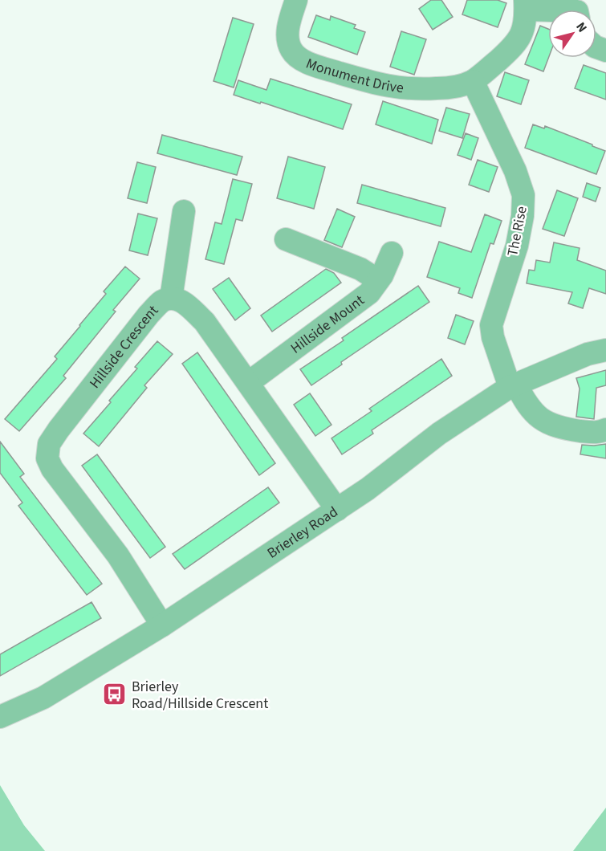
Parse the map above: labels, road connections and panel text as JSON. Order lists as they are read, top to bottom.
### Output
{
  "streets": {
    "street": [
      "Monument Drive",
      "The Rise",
      "Hillside Mount",
      "Hillside Crescent",
      "Brierley Road"
    ]
  },
  "crossings": [
    ["Monument Drive", "The Rise"],
    ["The Rise", "Brierley Road"],
    ["Hillside Mount", "Hillside Crescent"],
    ["Hillside Crescent", "Brierley Road"]
  ],
  "places": {
    "bus stop": ["Brierley Road/Hillside Crescent"]
  },
  "north": "top right"
}
